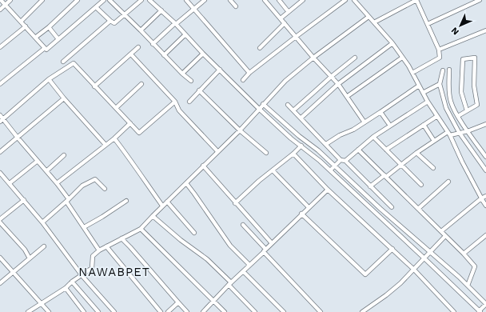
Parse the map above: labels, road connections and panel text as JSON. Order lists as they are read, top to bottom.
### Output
{
  "districts": ["NAWABPET"],
  "north": "bottom left"
}
